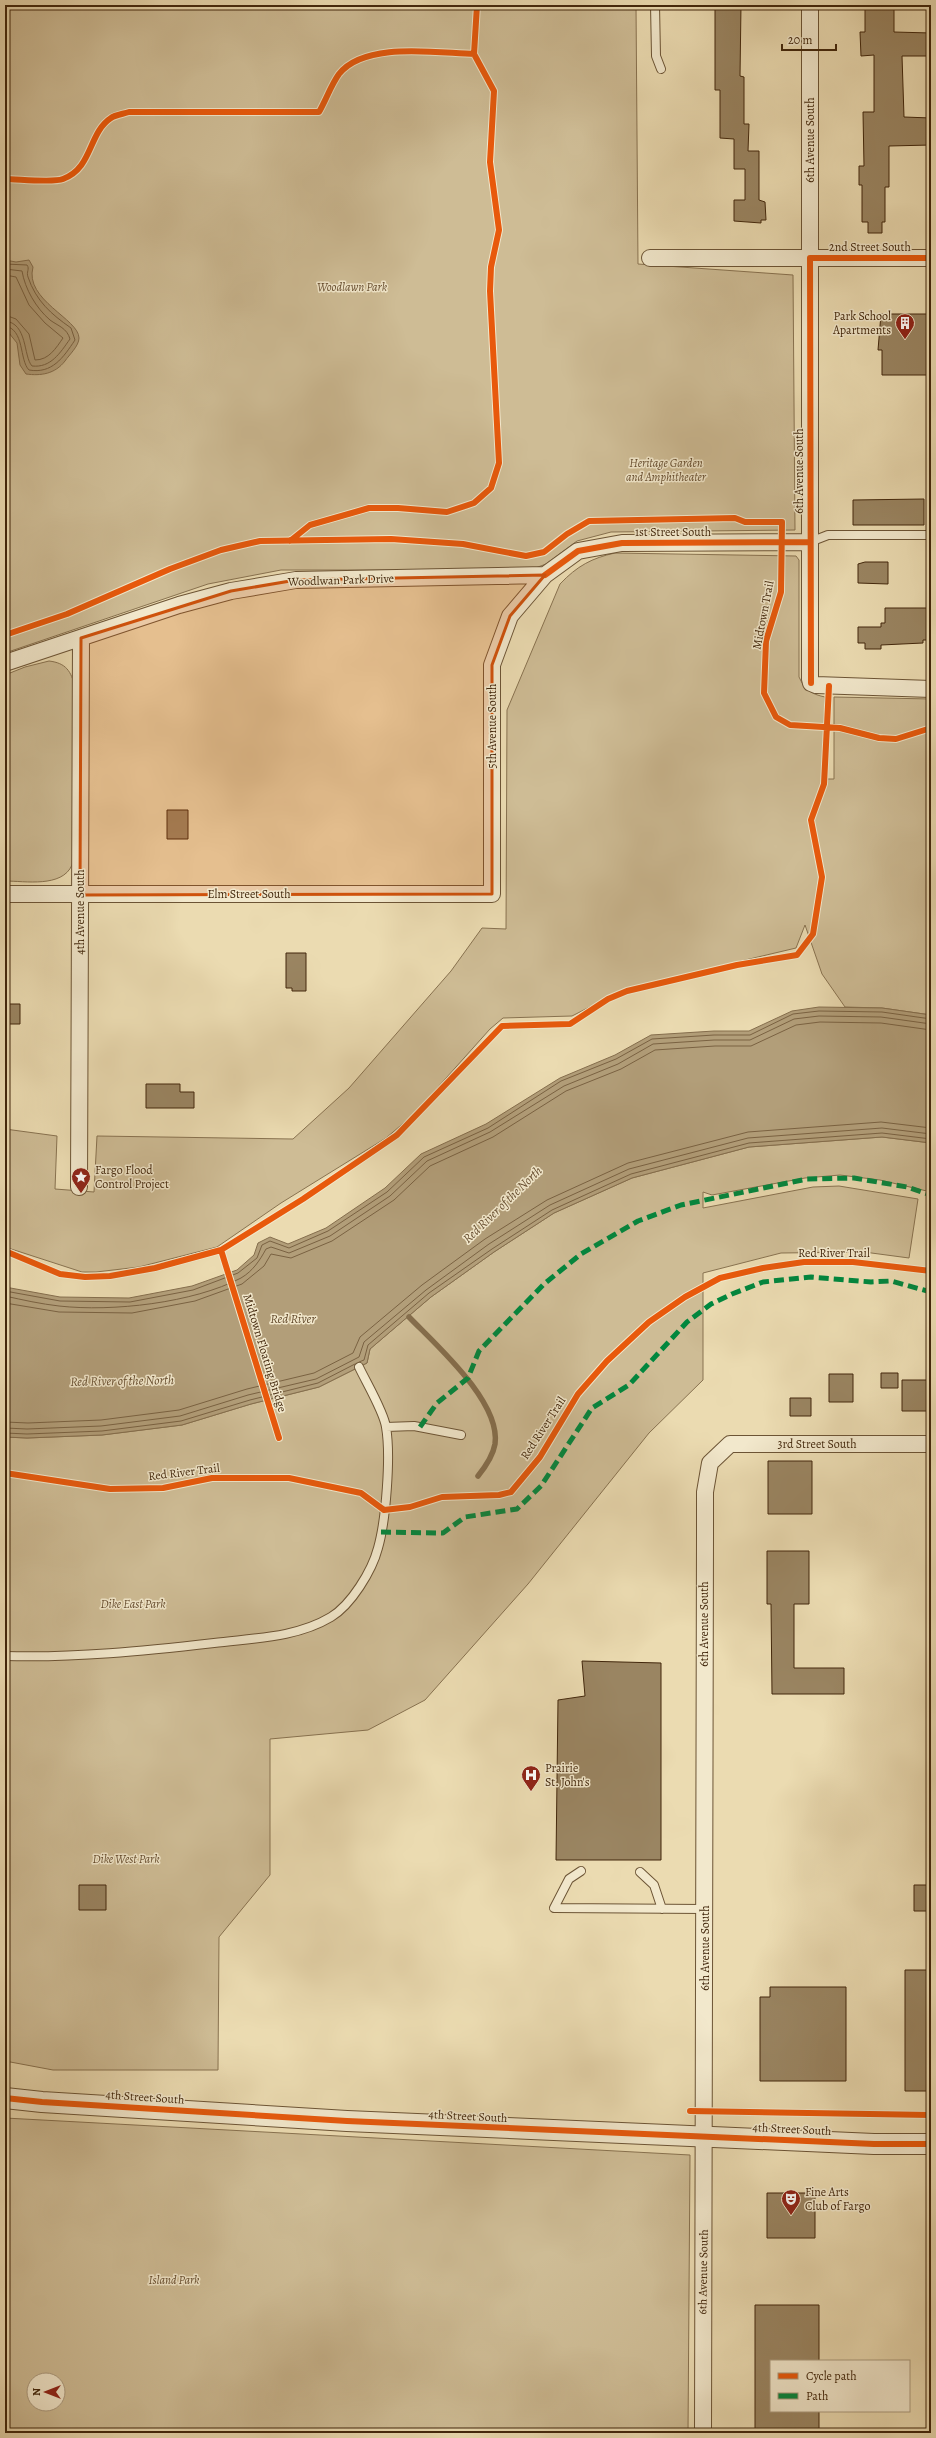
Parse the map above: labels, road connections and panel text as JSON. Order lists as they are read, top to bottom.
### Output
{
  "streets": {
    "street": [
      "6th Avenue South",
      "2nd Street South",
      "1st Street South",
      "Woodlwan Park Drive",
      "5th Avenue South",
      "Elm Street South",
      "4th Avenue South",
      "3rd Street South",
      "4th Street South"
    ],
    "cycle path": ["Midtown Trail", "Red River Trail", "Midtown Floating Bridge"]
  },
  "crossings": [
    ["6th Avenue South", "2nd Street South"],
    ["6th Avenue South", "1st Street South"],
    ["6th Avenue South", "3rd Street South"],
    ["6th Avenue South", "4th Street South"],
    ["1st Street South", "Woodlwan Park Drive"],
    ["1st Street South", "5th Avenue South"],
    ["Woodlwan Park Drive", "5th Avenue South"],
    ["Woodlwan Park Drive", "4th Avenue South"],
    ["5th Avenue South", "Elm Street South"],
    ["Elm Street South", "4th Avenue South"]
  ],
  "water": ["Red River of the North", "Red River"],
  "parks": [
    "Woodlawn Park",
    "Heritage Garden and Amphitheater",
    "Dike East Park",
    "Dike West Park",
    "Island Park"
  ],
  "places": {
    "building": ["Park School Apartments"],
    "place": ["Fargo Flood Control Project"],
    "hospital": ["Prairie St. John's"],
    "theatre": ["Fine Arts Club of Fargo"]
  },
  "legend": ["Cycle path", "Path"],
  "scale_bar": "20 m",
  "north": "left"
}
